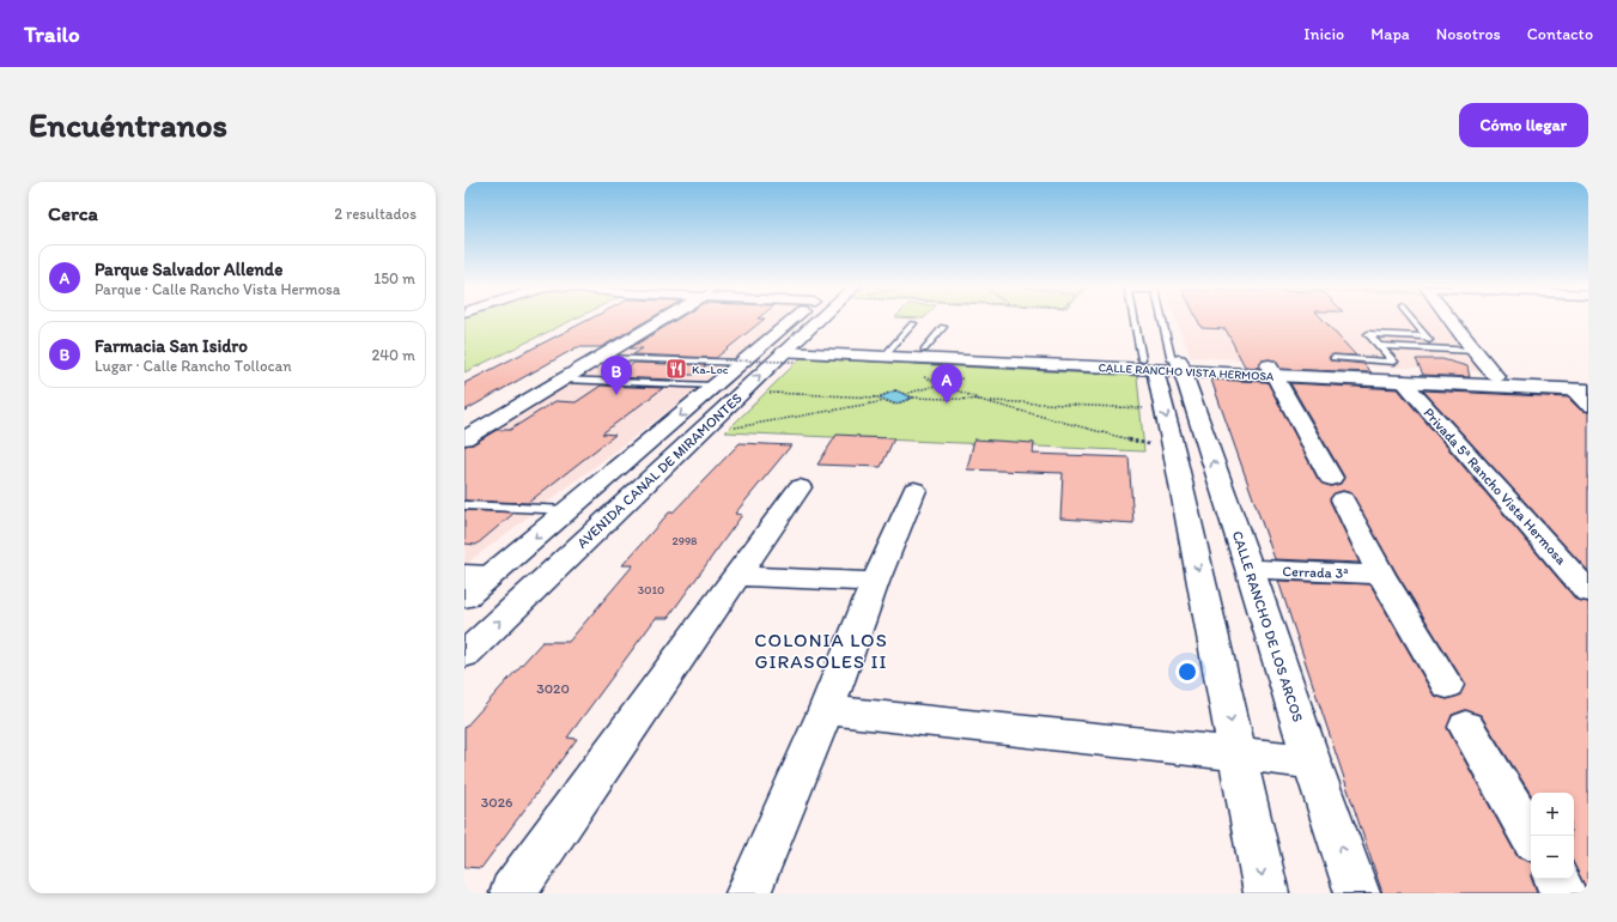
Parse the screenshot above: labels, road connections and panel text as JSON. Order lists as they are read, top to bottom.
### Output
{
  "streets": {
    "street": [
      "CALLE RANCHO VISTA HERMOSA",
      "AVENIDA CANAL DE MIRAMONTES",
      "Privada 5ª Rancho Vista Hermosa",
      "Cerrada 3ª",
      "CALLE RANCHO DE LOS ARCOS"
    ]
  },
  "crossings": [
    ["CALLE RANCHO VISTA HERMOSA", "AVENIDA CANAL DE MIRAMONTES"],
    ["CALLE RANCHO VISTA HERMOSA", "Privada 5ª Rancho Vista Hermosa"],
    ["CALLE RANCHO VISTA HERMOSA", "CALLE RANCHO DE LOS ARCOS"],
    ["Cerrada 3ª", "CALLE RANCHO DE LOS ARCOS"]
  ],
  "districts": ["COLONIA LOS GIRASOLES II"],
  "places": {
    "restaurant": ["Ka-Loc"]
  },
  "house_numbers": [
    "2998",
    "3010",
    "3020",
    "3026"
  ],
  "page": {
    "header": "Trailo",
    "nav": [
      "Inicio",
      "Mapa",
      "Nosotros",
      "Contacto"
    ],
    "buttons": "Cómo llegar",
    "title": "Encuéntranos",
    "heading": ["Cerca", "2 resultados"],
    "list": [
      {
        "mark": "A",
        "name": "Parque Salvador Allende",
        "note": "Parque · Calle Rancho Vista Hermosa",
        "value": "150 m"
      },
      {
        "mark": "B",
        "name": "Farmacia San Isidro",
        "note": "Lugar · Calle Rancho Tollocan",
        "value": "240 m"
      }
    ],
    "pins": ["B", "A"],
    "map_buttons": ["+", "−"]
  }
}
